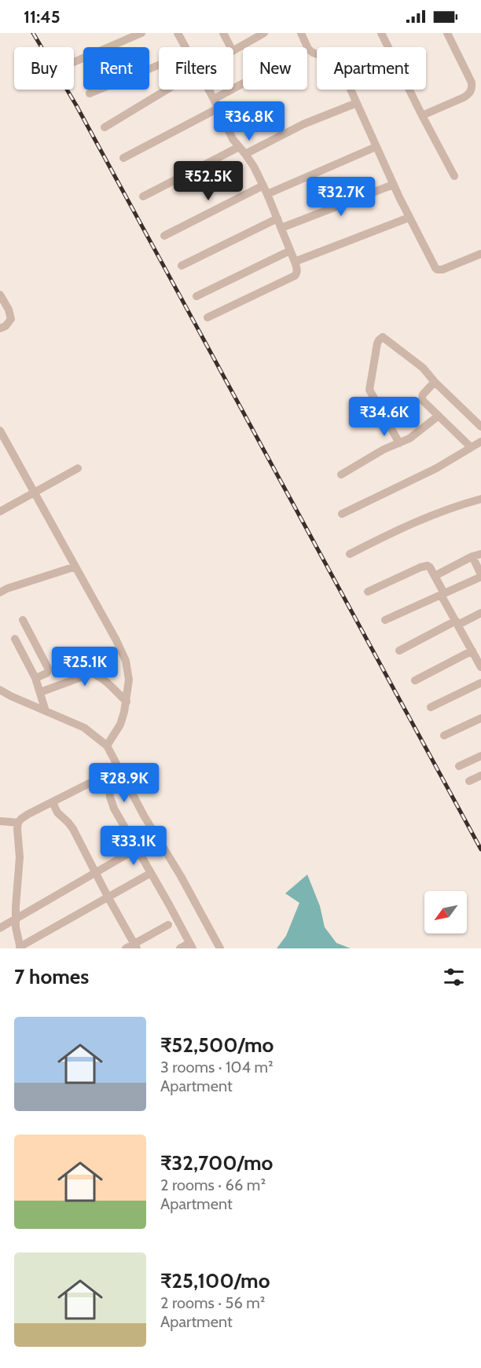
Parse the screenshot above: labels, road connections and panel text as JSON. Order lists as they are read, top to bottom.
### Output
{
  "north": "bottom left",
  "page": {
    "status": "11:45",
    "chip": [
      "Buy",
      "Rent",
      "Filters",
      "New",
      "Apartment"
    ],
    "price": [
      "₹36.8K",
      "₹52.5K",
      "₹32.7K",
      "₹34.6K",
      "₹25.1K",
      "₹28.9K",
      "₹33.1K"
    ],
    "heading": "7 homes",
    "list": [
      {
        "name": "₹52,500/mo",
        "note": "3 rooms · 104 m² · Apartment"
      },
      {
        "name": "₹32,700/mo",
        "note": "2 rooms · 66 m² · Apartment"
      },
      {
        "name": "₹25,100/mo",
        "note": "2 rooms · 56 m² · Apartment"
      }
    ]
  }
}
